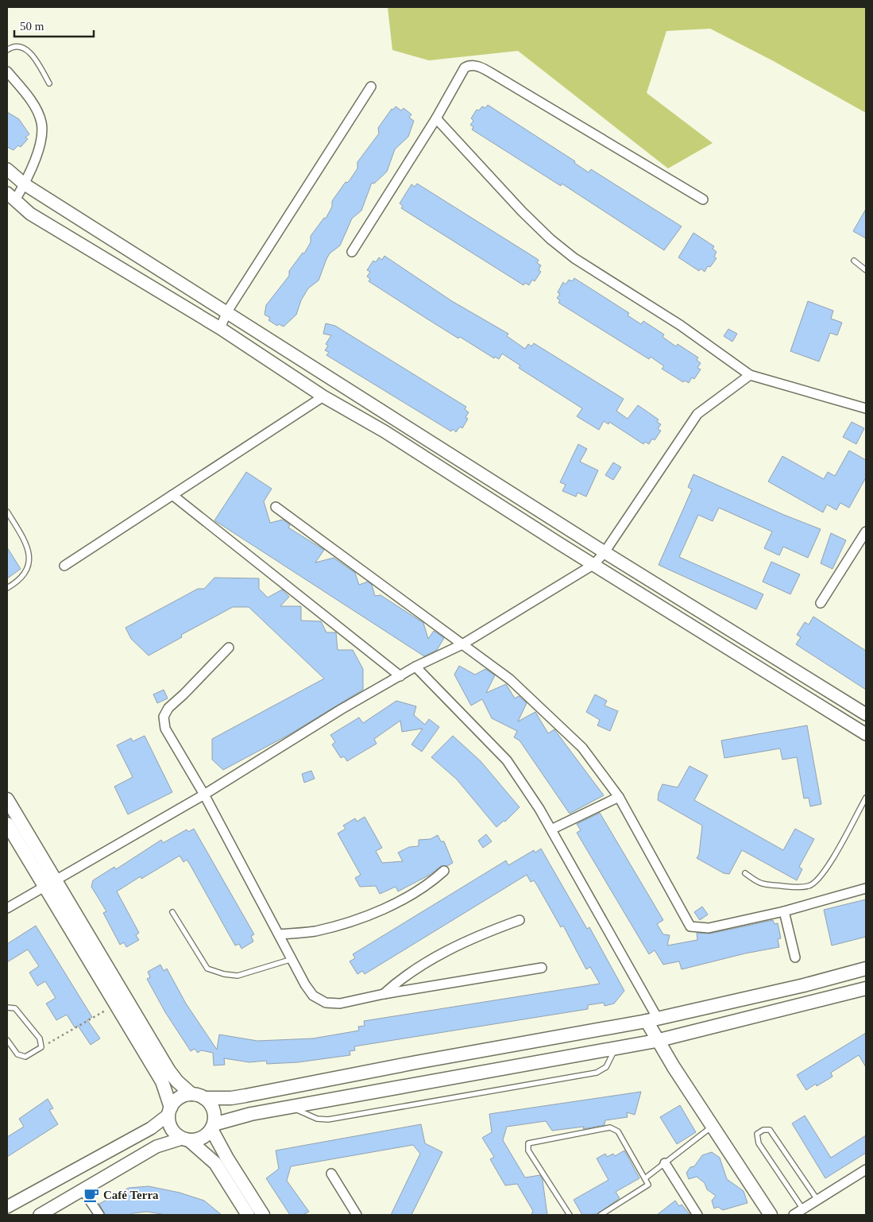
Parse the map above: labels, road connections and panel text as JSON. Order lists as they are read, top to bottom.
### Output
{
  "places": {
    "cafe": ["Café Terra"]
  },
  "scale_bar": "50 m"
}
